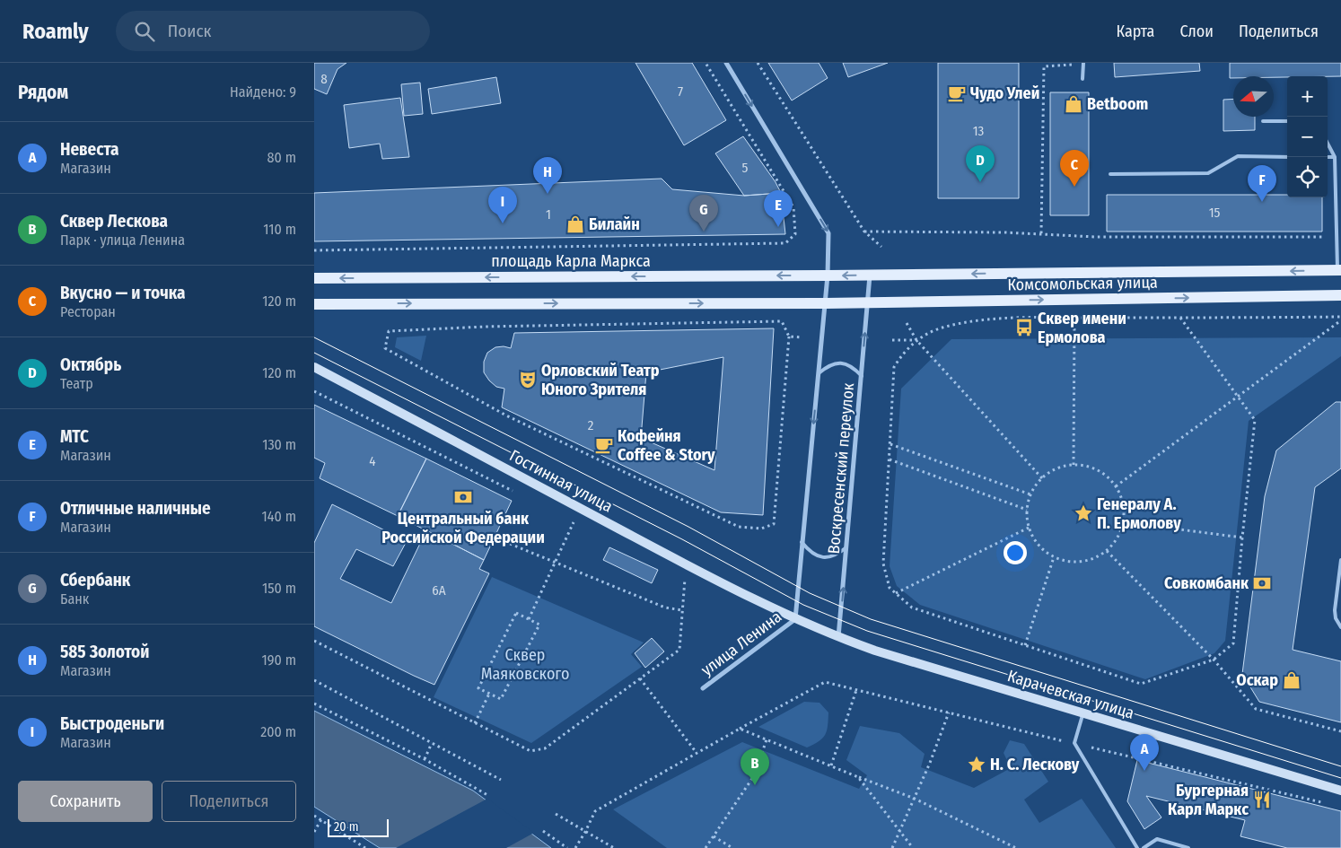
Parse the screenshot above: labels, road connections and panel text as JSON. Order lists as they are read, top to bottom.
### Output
{
  "streets": {
    "main road": ["площадь Карла Маркса", "Комсомольская улица"],
    "street": [
      "Воскресенский переулок",
      "Гостинная улица",
      "улица Ленина",
      "Карачевская улица"
    ]
  },
  "crossings": [
    ["площадь Карла Маркса", "Комсомольская улица"],
    ["площадь Карла Маркса", "Воскресенский переулок"],
    ["Комсомольская улица", "Воскресенский переулок"],
    ["Воскресенский переулок", "Гостинная улица"],
    ["Воскресенский переулок", "улица Ленина"],
    ["Воскресенский переулок", "Карачевская улица"],
    ["Гостинная улица", "улица Ленина"],
    ["Гостинная улица", "Карачевская улица"],
    ["улица Ленина", "Карачевская улица"]
  ],
  "parks": ["Сквер Маяковского"],
  "places": {
    "cafe": ["Чудо Улей", "Кофейня Coffee & Story"],
    "shop": ["Betboom", "Билайн", "Оскар"],
    "bus stop": ["Сквер имени Ермолова"],
    "theatre": ["Орловский Театр Юного Зрителя"],
    "bank": ["Центральный банк Российской Федерации", "Совкомбанк"],
    "place": ["Генералу А. П. Ермолову", "Н. С. Лескову"],
    "restaurant": ["Бургерная Карл Маркс"]
  },
  "house_numbers": [
    "8",
    "7",
    "13",
    "5",
    "15",
    "1",
    "2",
    "4",
    "6А"
  ],
  "scale_bar": "20 m",
  "north": "left",
  "page": {
    "header": "Roamly",
    "search": "Поиск",
    "nav": ["Карта", "Слои", "Поделиться"],
    "heading": ["Рядом", "Найдено: 9"],
    "map_buttons": ["+", "−"],
    "list": [
      {
        "mark": "A",
        "name": "Невеста",
        "note": "Магазин",
        "value": "80 m"
      },
      {
        "mark": "B",
        "name": "Сквер Лескова",
        "note": "Парк · улица Ленина",
        "value": "110 m"
      },
      {
        "mark": "C",
        "name": "Вкусно — и точка",
        "note": "Ресторан",
        "value": "120 m"
      },
      {
        "mark": "D",
        "name": "Октябрь",
        "note": "Театр",
        "value": "120 m"
      },
      {
        "mark": "E",
        "name": "МТС",
        "note": "Магазин",
        "value": "130 m"
      },
      {
        "mark": "F",
        "name": "Отличные наличные",
        "note": "Магазин",
        "value": "140 m"
      },
      {
        "mark": "G",
        "name": "Сбербанк",
        "note": "Банк",
        "value": "150 m"
      },
      {
        "mark": "H",
        "name": "585 Золотой",
        "note": "Магазин",
        "value": "190 m"
      },
      {
        "mark": "I",
        "name": "Быстроденьги",
        "note": "Магазин",
        "value": "200 m"
      }
    ],
    "pins": [
      "D",
      "C",
      "H",
      "F",
      "I",
      "E",
      "G",
      "A",
      "B"
    ],
    "buttons": ["Сохранить", "Поделиться"],
    "scale": "20 m"
  }
}
